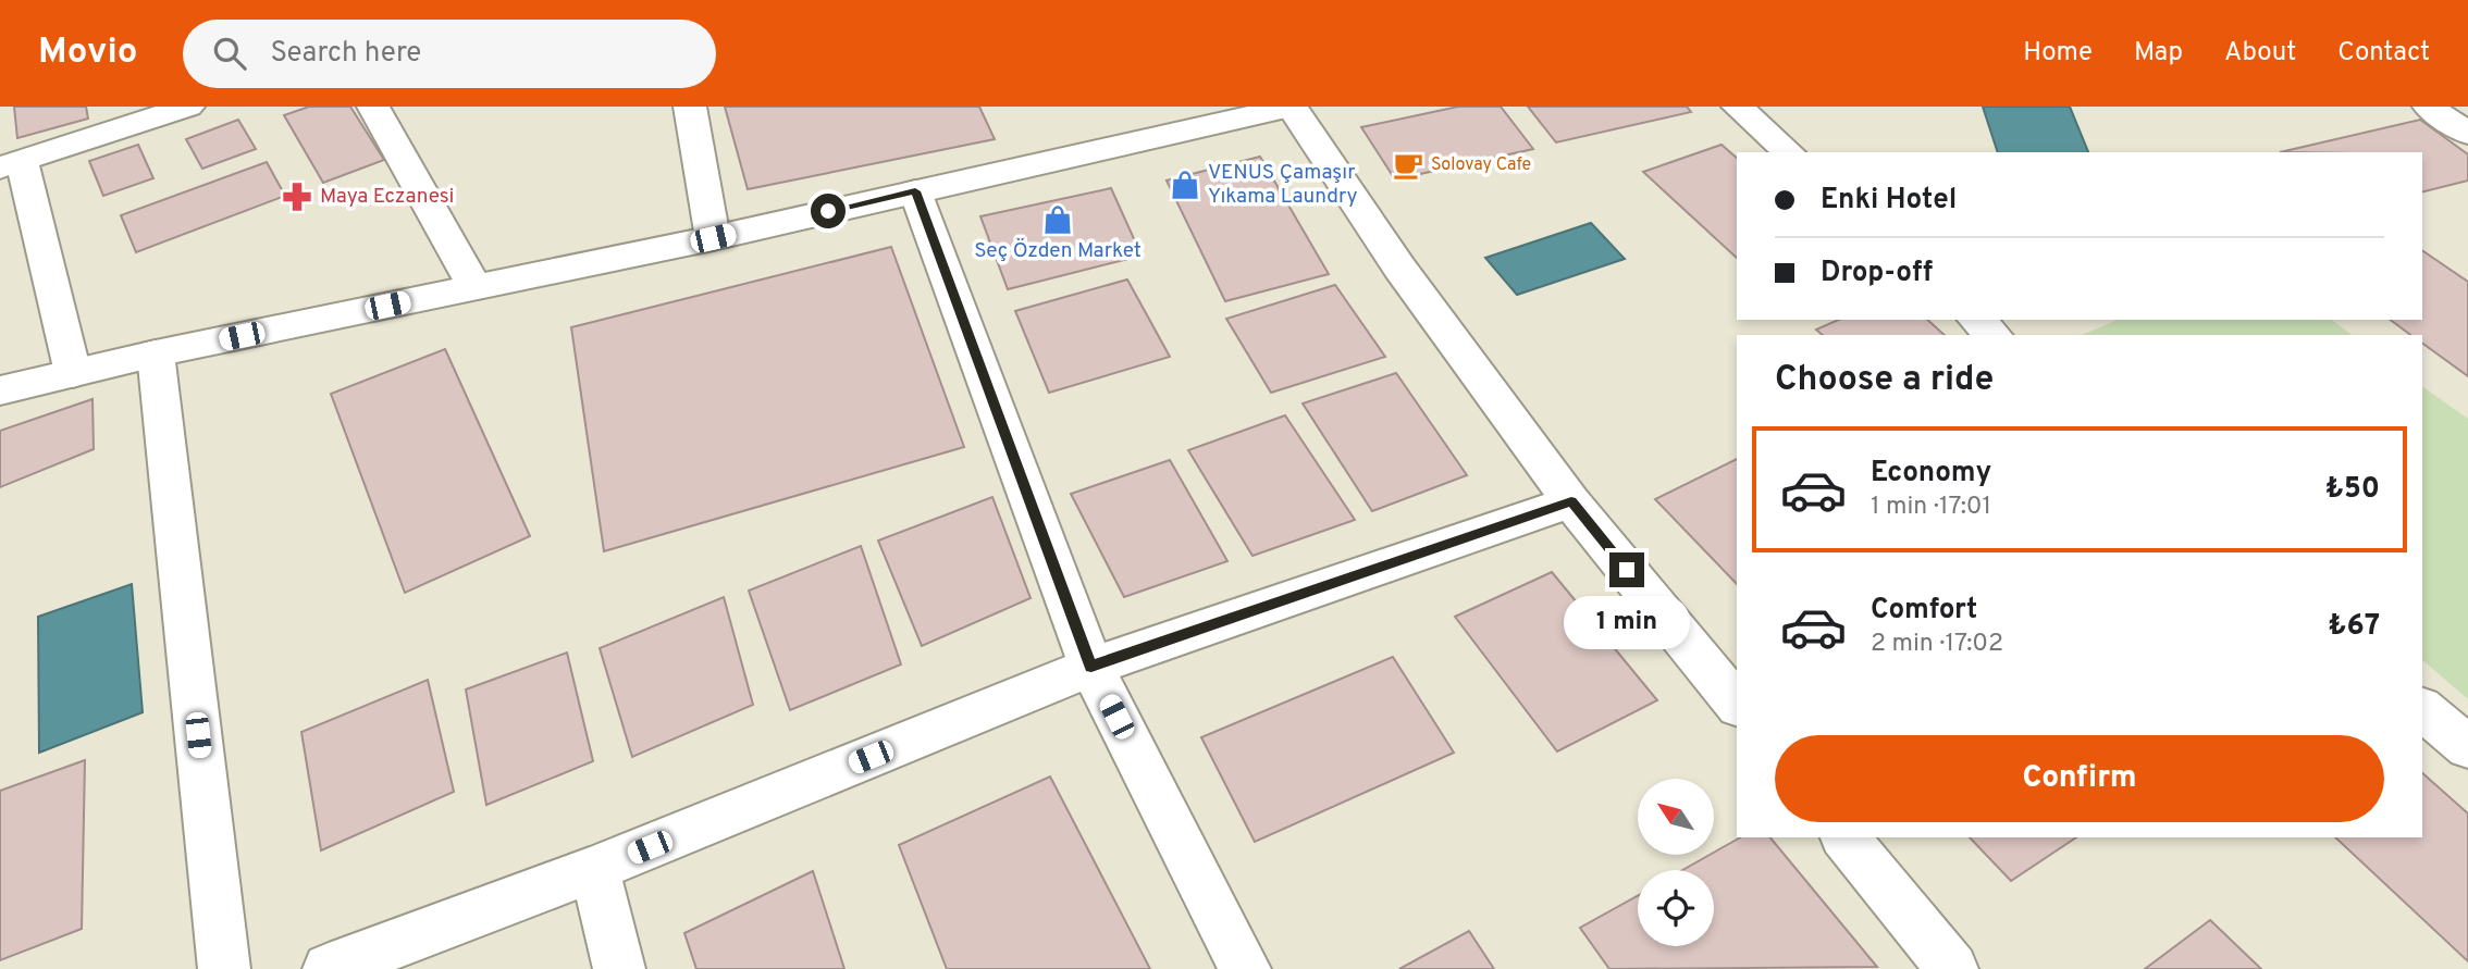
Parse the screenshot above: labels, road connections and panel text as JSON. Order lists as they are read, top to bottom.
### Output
{
  "places": {
    "cafe": ["Solovay Cafe"],
    "shop": ["VENUS Çamaşır Yıkama Laundry", "Seç Özden Market"],
    "pharmacy": ["Maya Eczanesi"]
  },
  "north": "top left",
  "page": {
    "header": "Movio",
    "search": "Search here",
    "nav": [
      "Home",
      "Map",
      "About",
      "Contact"
    ],
    "banner": ["Enki Hotel", "Drop-off"],
    "heading": "Choose a ride",
    "list": [
      {
        "name": "Economy",
        "note": "1 min · 17:01",
        "value": "₺50"
      },
      {
        "name": "Comfort",
        "note": "2 min · 17:02",
        "value": "₺67"
      }
    ],
    "bubble": "1 min",
    "buttons": "Confirm"
  }
}
